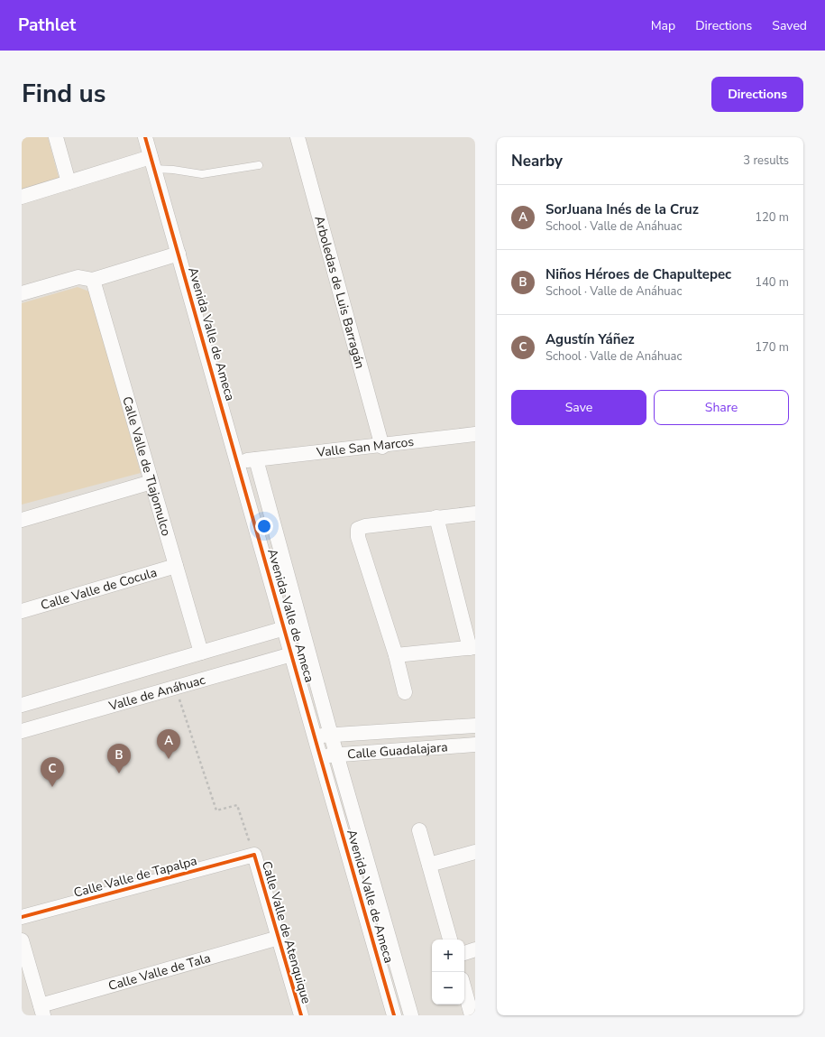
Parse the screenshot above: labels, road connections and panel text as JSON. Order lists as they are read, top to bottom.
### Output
{
  "streets": {
    "street": [
      "Arboledas de Luis Barragán",
      "Avenida Valle de Ameca",
      "Valle San Marcos",
      "Calle Valle de Tlajomulco",
      "Calle Valle de Cocula",
      "Valle de Anáhuac",
      "Calle Guadalajara",
      "Calle Valle de Tapalpa",
      "Calle Valle de Atenquique",
      "Calle Valle de Tala"
    ]
  },
  "crossings": [
    ["Arboledas de Luis Barragán", "Valle San Marcos"],
    ["Avenida Valle de Ameca", "Valle San Marcos"],
    ["Avenida Valle de Ameca", "Valle de Anáhuac"],
    ["Avenida Valle de Ameca", "Calle Guadalajara"],
    ["Calle Valle de Tlajomulco", "Calle Valle de Cocula"],
    ["Calle Valle de Tlajomulco", "Valle de Anáhuac"],
    ["Calle Valle de Tapalpa", "Calle Valle de Atenquique"],
    ["Calle Valle de Atenquique", "Calle Valle de Tala"]
  ],
  "page": {
    "header": "Pathlet",
    "nav": ["Map", "Directions", "Saved"],
    "title": "Find us",
    "buttons": [
      "Directions",
      ["Save", "Share"]
    ],
    "heading": ["Nearby", "3 results"],
    "list": [
      {
        "mark": "A",
        "name": "SorJuana Inés de la Cruz",
        "note": "School · Valle de Anáhuac",
        "value": "120 m"
      },
      {
        "mark": "B",
        "name": "Niños Héroes de Chapultepec",
        "note": "School · Valle de Anáhuac",
        "value": "140 m"
      },
      {
        "mark": "C",
        "name": "Agustín Yáñez",
        "note": "School · Valle de Anáhuac",
        "value": "170 m"
      }
    ],
    "pins": ["A", "B", "C"],
    "map_buttons": ["+", "−"]
  }
}
